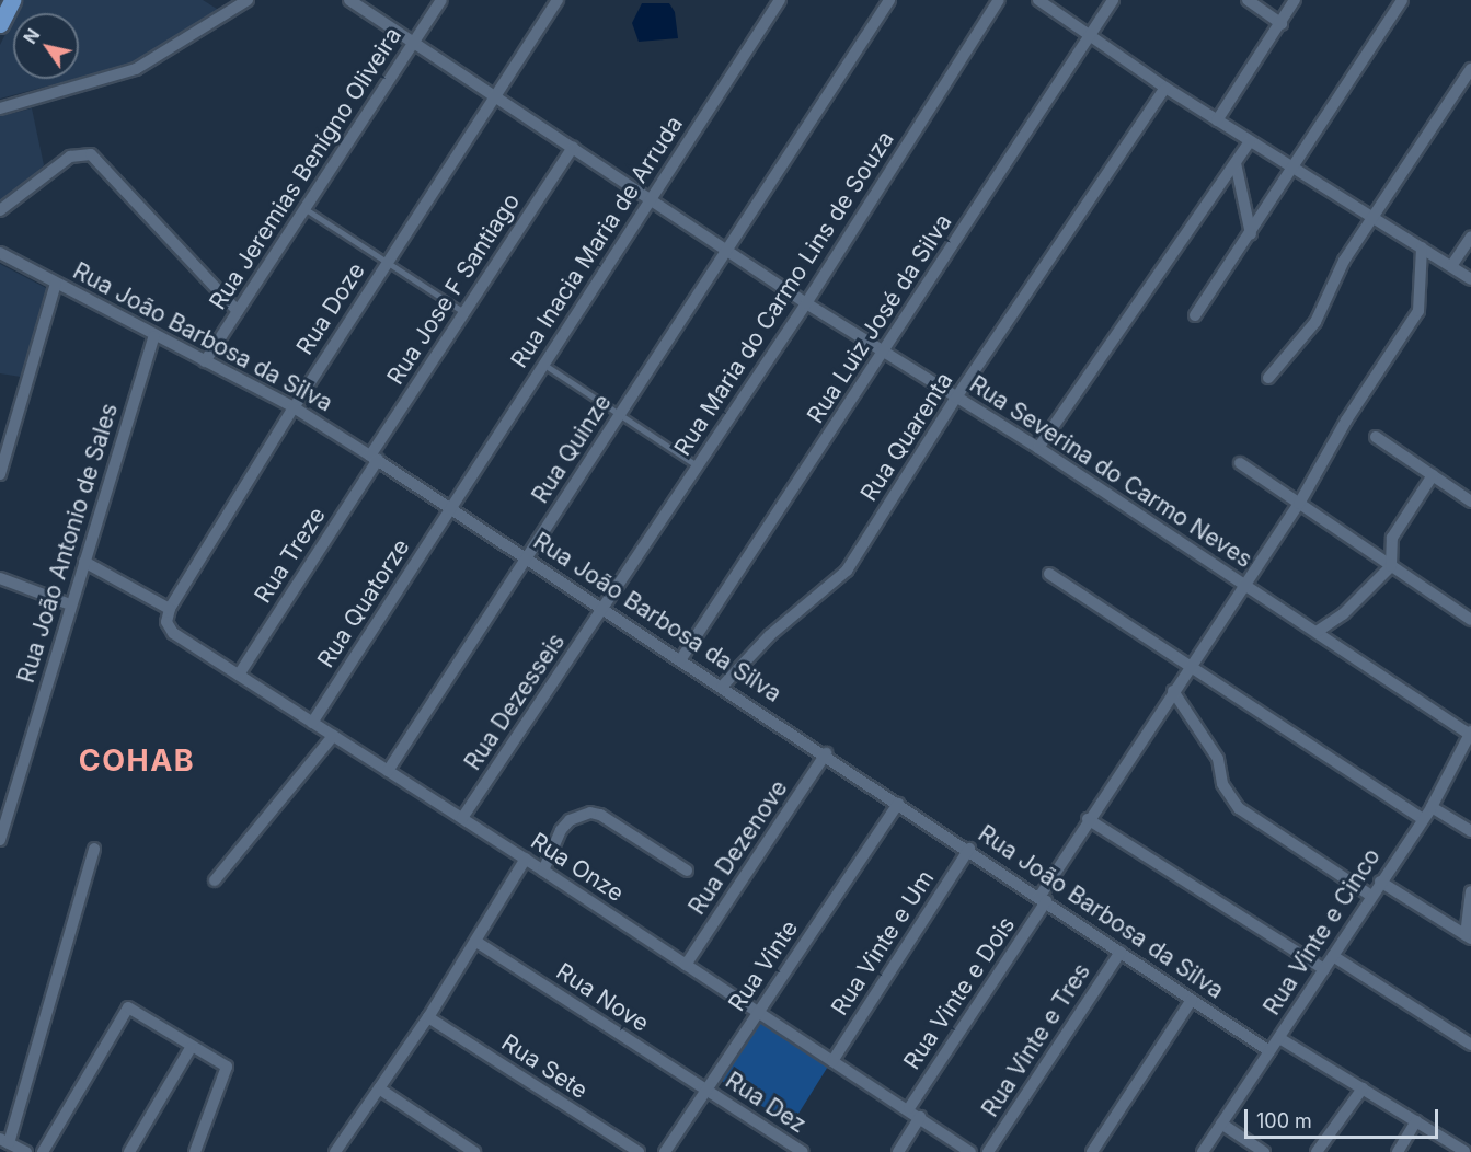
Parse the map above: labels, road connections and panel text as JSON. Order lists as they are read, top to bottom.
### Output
{
  "streets": {
    "street": [
      "Rua Jeremias Benígno Oliveira",
      "Rua Inacia Maria de Arruda",
      "Rua Jose F Santiago",
      "Rua Maria do Carmo Lins de Souza",
      "Rua Doze",
      "Rua Luiz José da Silva",
      "Rua João Barbosa da Silva",
      "Rua Quarenta",
      "Rua Quinze",
      "Rua Severina do Carmo Neves",
      "Rua João Antonio de Sales",
      "Rua Treze",
      "Rua Quatorze",
      "Rua Dezesseis",
      "Rua Dezenove",
      "Rua Onze",
      "Rua Vinte e Cinco",
      "Rua Vinte e Um",
      "Rua Vinte",
      "Rua Vinte e Dois",
      "Rua Nove",
      "Rua Vinte e Tres",
      "Rua Sete",
      "Rua Dez"
    ]
  },
  "crossings": [
    ["Rua Jeremias Benígno Oliveira", "Rua João Barbosa da Silva"],
    ["Rua Inacia Maria de Arruda", "Rua João Barbosa da Silva"],
    ["Rua Inacia Maria de Arruda", "Rua Severina do Carmo Neves"],
    ["Rua Inacia Maria de Arruda", "Rua Quatorze"],
    ["Rua Jose F Santiago", "Rua João Barbosa da Silva"],
    ["Rua Jose F Santiago", "Rua Severina do Carmo Neves"],
    ["Rua Jose F Santiago", "Rua Treze"],
    ["Rua Maria do Carmo Lins de Souza", "Rua João Barbosa da Silva"],
    ["Rua Maria do Carmo Lins de Souza", "Rua Severina do Carmo Neves"],
    ["Rua Maria do Carmo Lins de Souza", "Rua Dezesseis"],
    ["Rua Doze", "Rua João Barbosa da Silva"],
    ["Rua Doze", "Rua Severina do Carmo Neves"],
    ["Rua Doze", "Rua Onze"],
    ["Rua Luiz José da Silva", "Rua João Barbosa da Silva"],
    ["Rua Luiz José da Silva", "Rua Severina do Carmo Neves"],
    ["Rua João Barbosa da Silva", "Rua Quarenta"],
    ["Rua João Barbosa da Silva", "Rua Quinze"],
    ["Rua João Barbosa da Silva", "Rua João Antonio de Sales"],
    ["Rua João Barbosa da Silva", "Rua Treze"],
    ["Rua João Barbosa da Silva", "Rua Quatorze"],
    ["Rua João Barbosa da Silva", "Rua Dezesseis"],
    ["Rua João Barbosa da Silva", "Rua Dezenove"],
    ["Rua João Barbosa da Silva", "Rua Vinte e Cinco"],
    ["Rua João Barbosa da Silva", "Rua Vinte e Um"],
    ["Rua João Barbosa da Silva", "Rua Vinte"],
    ["Rua João Barbosa da Silva", "Rua Vinte e Dois"],
    ["Rua João Barbosa da Silva", "Rua Vinte e Tres"],
    ["Rua Quarenta", "Rua Severina do Carmo Neves"],
    ["Rua Quinze", "Rua Severina do Carmo Neves"],
    ["Rua Quinze", "Rua Onze"],
    ["Rua Severina do Carmo Neves", "Rua Vinte e Cinco"],
    ["Rua Severina do Carmo Neves", "Rua Vinte e Dois"],
    ["Rua Treze", "Rua Onze"],
    ["Rua Quatorze", "Rua Onze"],
    ["Rua Dezesseis", "Rua Onze"],
    ["Rua Dezenove", "Rua Onze"],
    ["Rua Onze", "Rua Vinte e Um"],
    ["Rua Onze", "Rua Vinte"],
    ["Rua Onze", "Rua Vinte e Dois"],
    ["Rua Vinte", "Rua Nove"],
    ["Rua Vinte", "Rua Dez"],
    ["Rua Nove", "Rua Dez"]
  ],
  "districts": ["COHAB"],
  "scale_bar": "100 m",
  "north": "top left"
}
